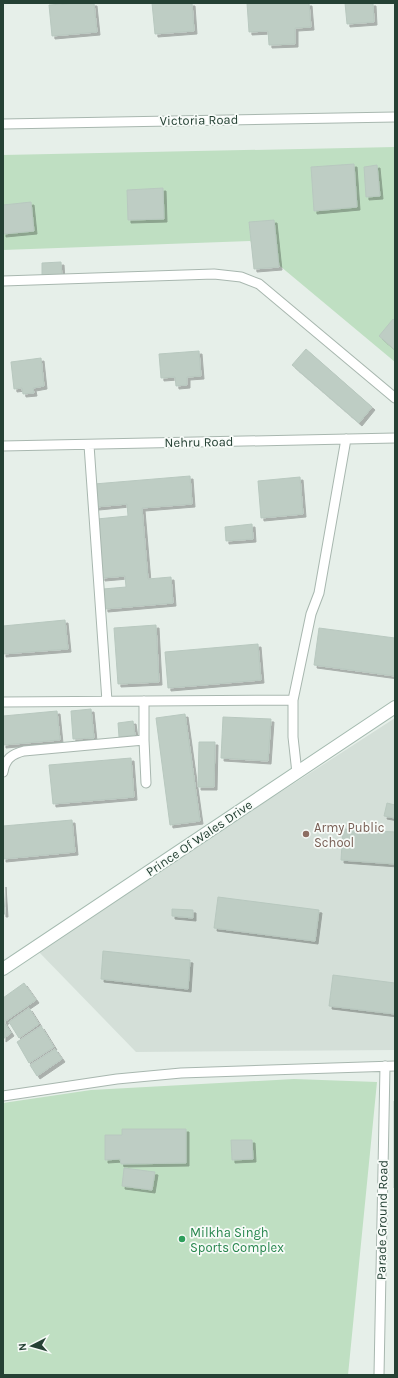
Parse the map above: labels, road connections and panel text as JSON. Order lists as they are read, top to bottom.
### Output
{
  "streets": {
    "main road": ["Prince Of Wales Drive"],
    "street": ["Victoria Road", "Nehru Road", "Parade Ground Road"]
  },
  "places": ["Army Public School", "Milkha Singh Sports Complex"],
  "north": "left"
}
